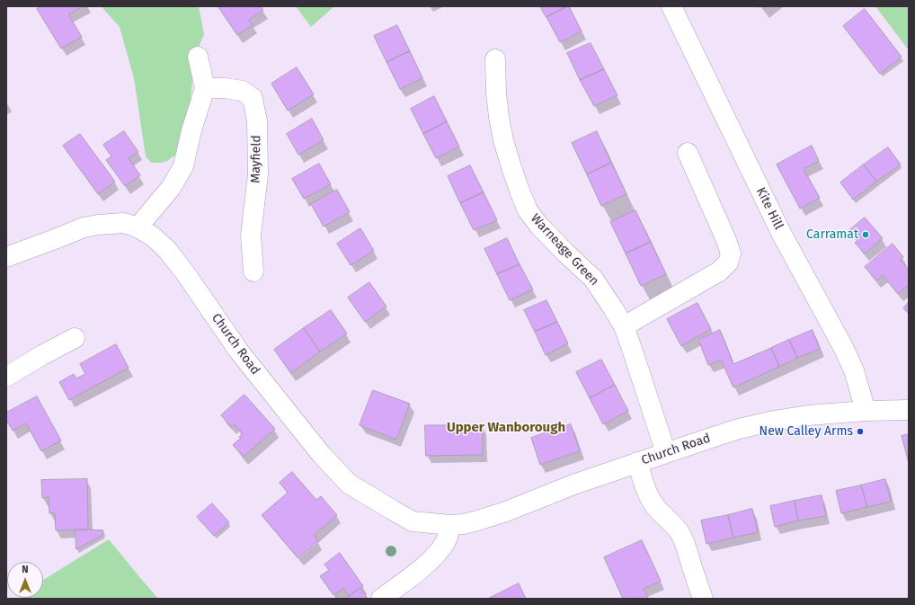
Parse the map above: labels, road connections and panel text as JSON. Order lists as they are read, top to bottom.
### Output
{
  "streets": {
    "street": [
      "Mayfield",
      "Kite Hill",
      "Warneage Green",
      "Church Road"
    ]
  },
  "crossings": [
    ["Kite Hill", "Church Road"],
    ["Warneage Green", "Church Road"]
  ],
  "districts": ["Upper Wanborough"],
  "places": ["Carramat", "New Calley Arms"],
  "north": "top"
}
